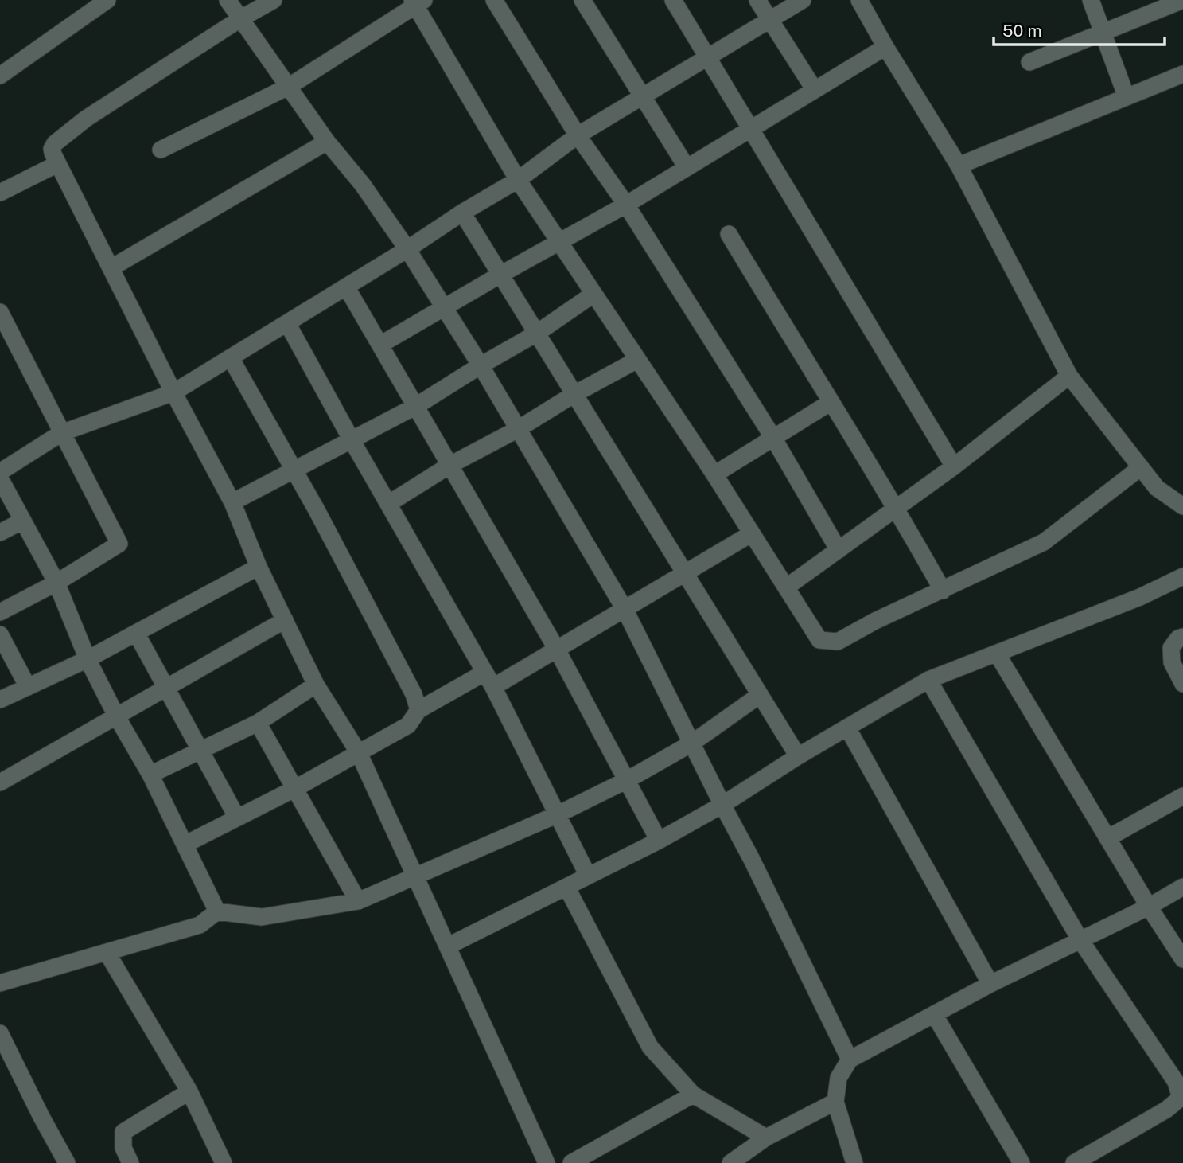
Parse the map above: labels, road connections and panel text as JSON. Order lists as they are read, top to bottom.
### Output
{
  "scale_bar": "50 m"
}
